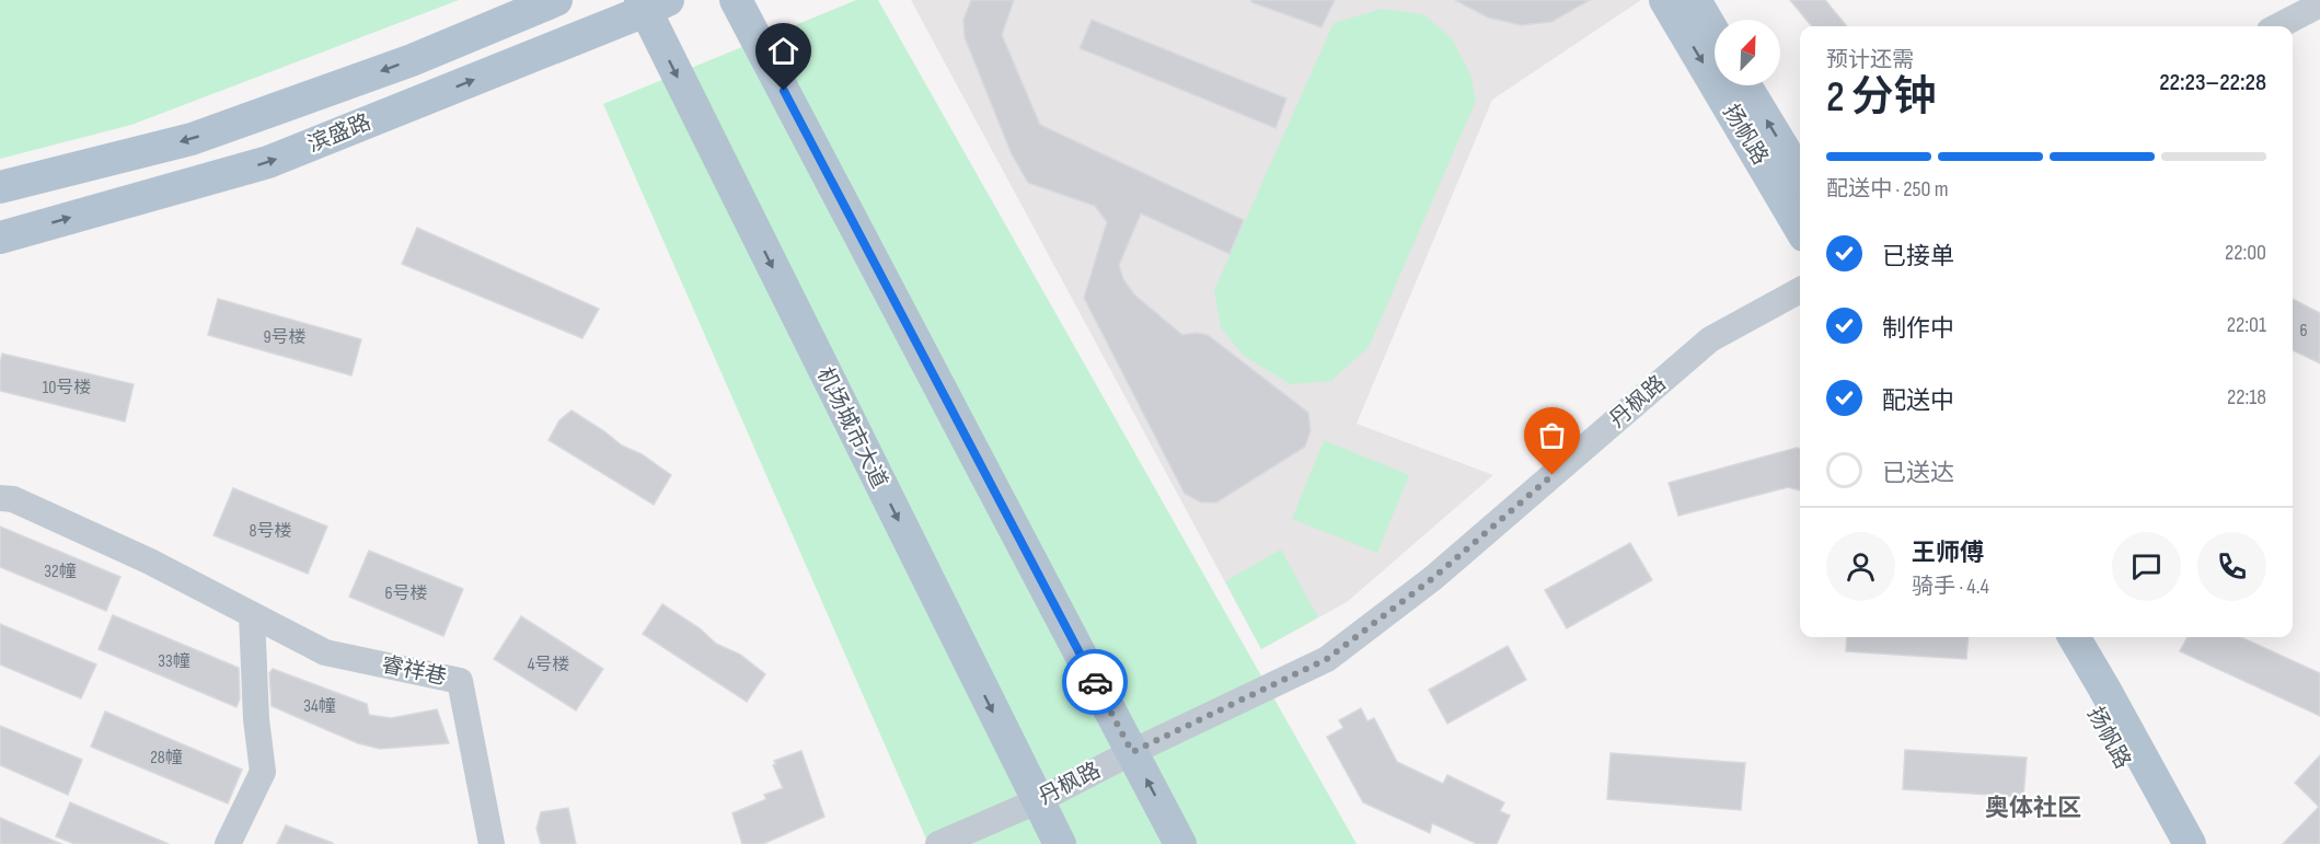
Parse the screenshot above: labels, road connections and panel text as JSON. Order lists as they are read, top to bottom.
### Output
{
  "streets": {
    "main road": ["滨盛路", "扬帆路", "机场城市大道"],
    "street": ["丹枫路", "睿祥巷"]
  },
  "crossings": [
    ["滨盛路", "机场城市大道"],
    ["丹枫路", "机场城市大道"]
  ],
  "districts": ["奥体社区"],
  "house_numbers": [
    "6",
    "9号楼",
    "10号楼",
    "8号楼",
    "32幢",
    "6号楼",
    "33幢",
    "4号楼",
    "34幢",
    "28幢"
  ],
  "north": "top right",
  "page": {
    "heading": ["2 分钟", "预计还需", "22:23–22:28"],
    "panel": ["王师傅", "骑手 · 4.4"],
    "bar": "配送中 · 250 m",
    "list": [
      ["已接单", "22:00"],
      ["制作中", "22:01"],
      ["配送中", "22:18"],
      "已送达"
    ]
  }
}
